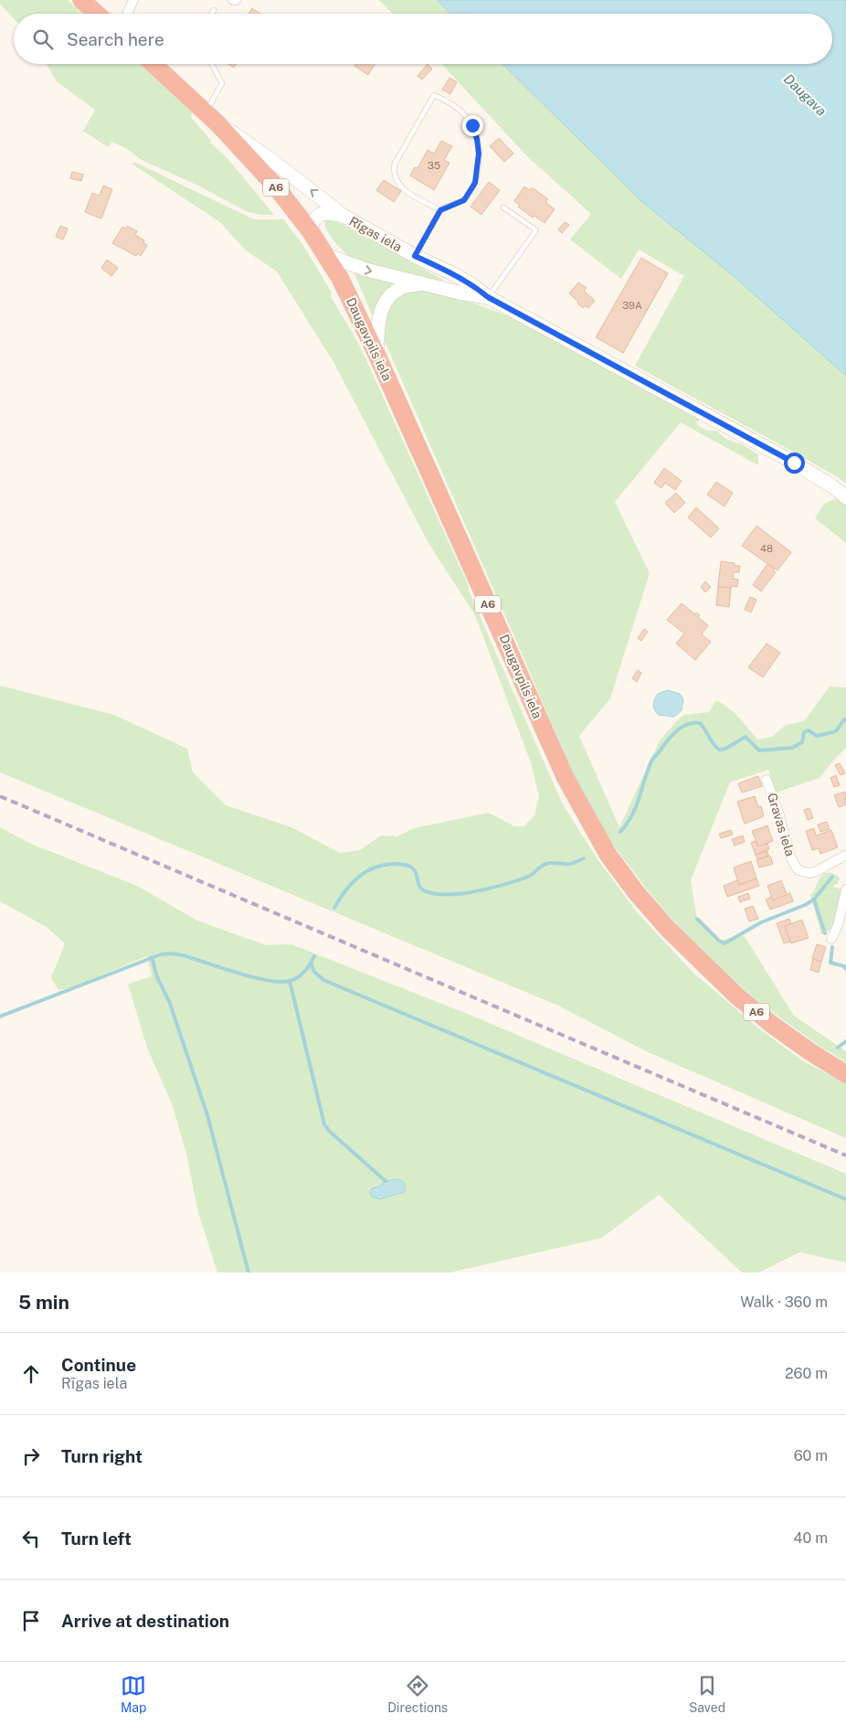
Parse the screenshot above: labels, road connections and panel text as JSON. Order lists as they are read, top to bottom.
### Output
{
  "streets": {
    "highway": ["A6", "Rīgas iela", "Daugavpils iela"],
    "street": ["Gravas iela"]
  },
  "crossings": [
    ["Rīgas iela", "Daugavpils iela"]
  ],
  "water": ["Daugava"],
  "house_numbers": ["35", "39A", "48"],
  "page": {
    "search": "Search here",
    "heading": ["5 min", "Walk · 360 m"],
    "list": [
      ["Continue", "Rīgas iela", "260 m"],
      ["Turn right", "60 m"],
      ["Turn left", "40 m"],
      "Arrive at destination"
    ],
    "nav": ["Map", "Directions", "Saved"]
  }
}
